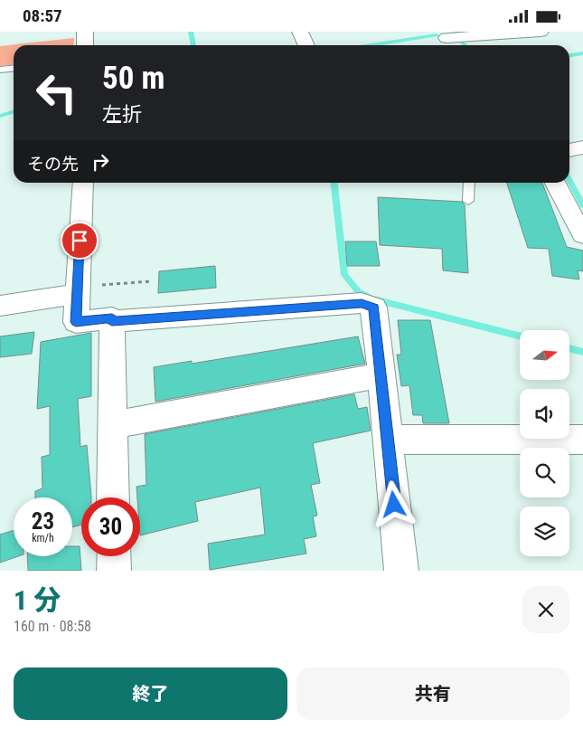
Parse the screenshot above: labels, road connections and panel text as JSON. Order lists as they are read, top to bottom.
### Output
{
  "north": "right",
  "page": {
    "status": "08:57",
    "turn": ["50 m", "左折"],
    "then": "その先",
    "speed": "23 km/h",
    "limit": "30",
    "heading": ["1 分", "160 m · 08:58"],
    "buttons": ["終了", "共有"]
  }
}
